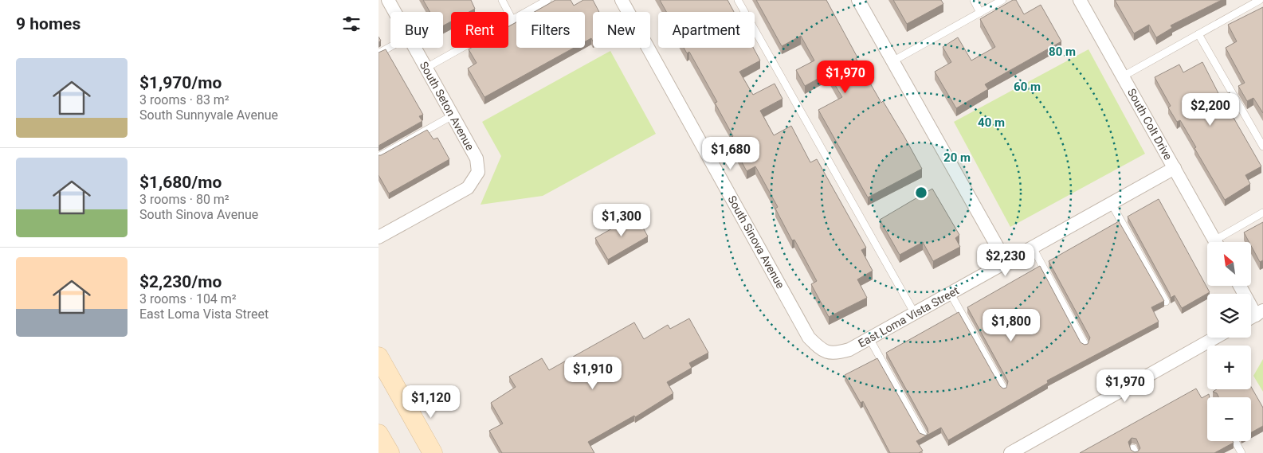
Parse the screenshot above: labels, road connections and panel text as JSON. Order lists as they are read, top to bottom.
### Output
{
  "streets": {
    "street": [
      "South Seton Avenue",
      "South Colt Drive",
      "South Sinova Avenue",
      "East Loma Vista Street"
    ]
  },
  "crossings": [
    ["South Colt Drive", "East Loma Vista Street"],
    ["South Sinova Avenue", "East Loma Vista Street"]
  ],
  "north": "top left",
  "page": {
    "heading": "9 homes",
    "chip": [
      "Buy",
      "Rent",
      "Filters",
      "New",
      "Apartment"
    ],
    "list": [
      {
        "name": "$1,970/mo",
        "note": "3 rooms · 83 m² · South Sunnyvale Avenue"
      },
      {
        "name": "$1,680/mo",
        "note": "3 rooms · 80 m² · South Sinova Avenue"
      },
      {
        "name": "$2,230/mo",
        "note": "3 rooms · 104 m² · East Loma Vista Street"
      }
    ],
    "price": [
      "$1,970",
      "$2,200",
      "$1,680",
      "$1,300",
      "$2,230",
      "$1,800",
      "$1,910",
      "$1,970",
      "$1,120"
    ],
    "map_buttons": ["+", "−"]
  },
  "rings": [
    "80 m",
    "60 m",
    "40 m",
    "20 m"
  ]
}
